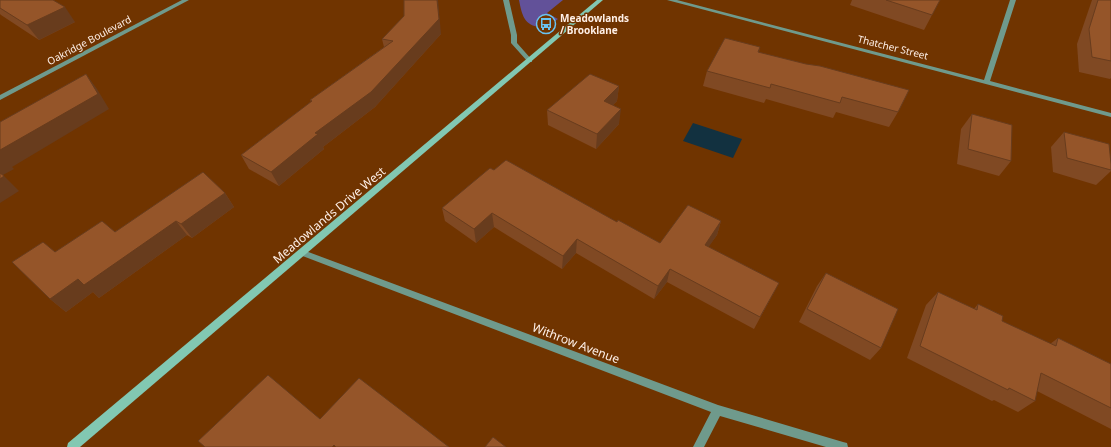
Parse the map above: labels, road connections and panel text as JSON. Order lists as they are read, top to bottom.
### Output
{
  "streets": {
    "main road": ["Meadowlands Drive West"],
    "street": ["Oakridge Boulevard", "Thatcher Street", "Withrow Avenue"]
  },
  "crossings": [
    ["Meadowlands Drive West", "Withrow Avenue"]
  ],
  "places": {
    "bus stop": ["Meadowlands / Brooklane"]
  }
}
